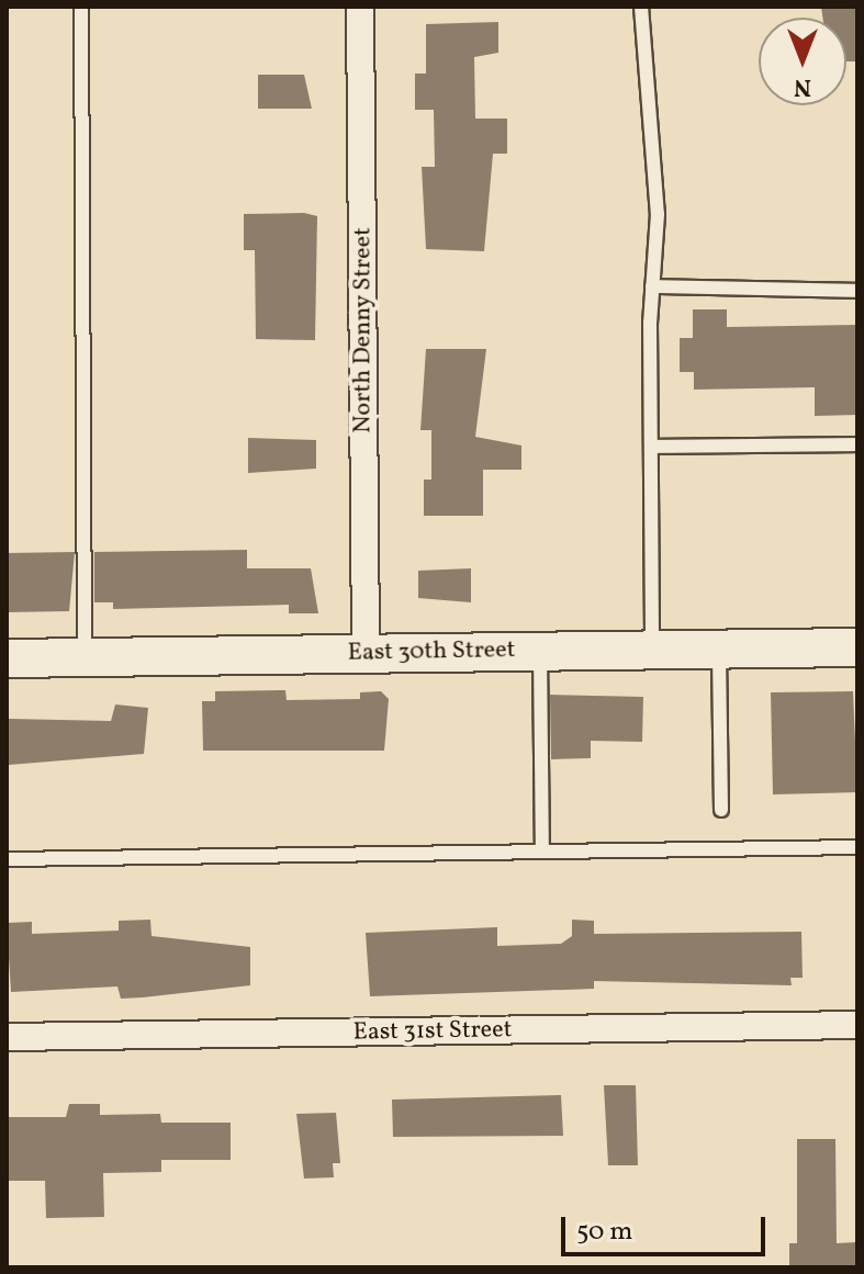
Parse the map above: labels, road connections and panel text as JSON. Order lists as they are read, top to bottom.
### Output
{
  "streets": {
    "main road": ["East 30th Street"],
    "street": ["North Denny Street", "East 31st Street"]
  },
  "crossings": [
    ["North Denny Street", "East 30th Street"]
  ],
  "scale_bar": "50 m",
  "north": "bottom"
}
